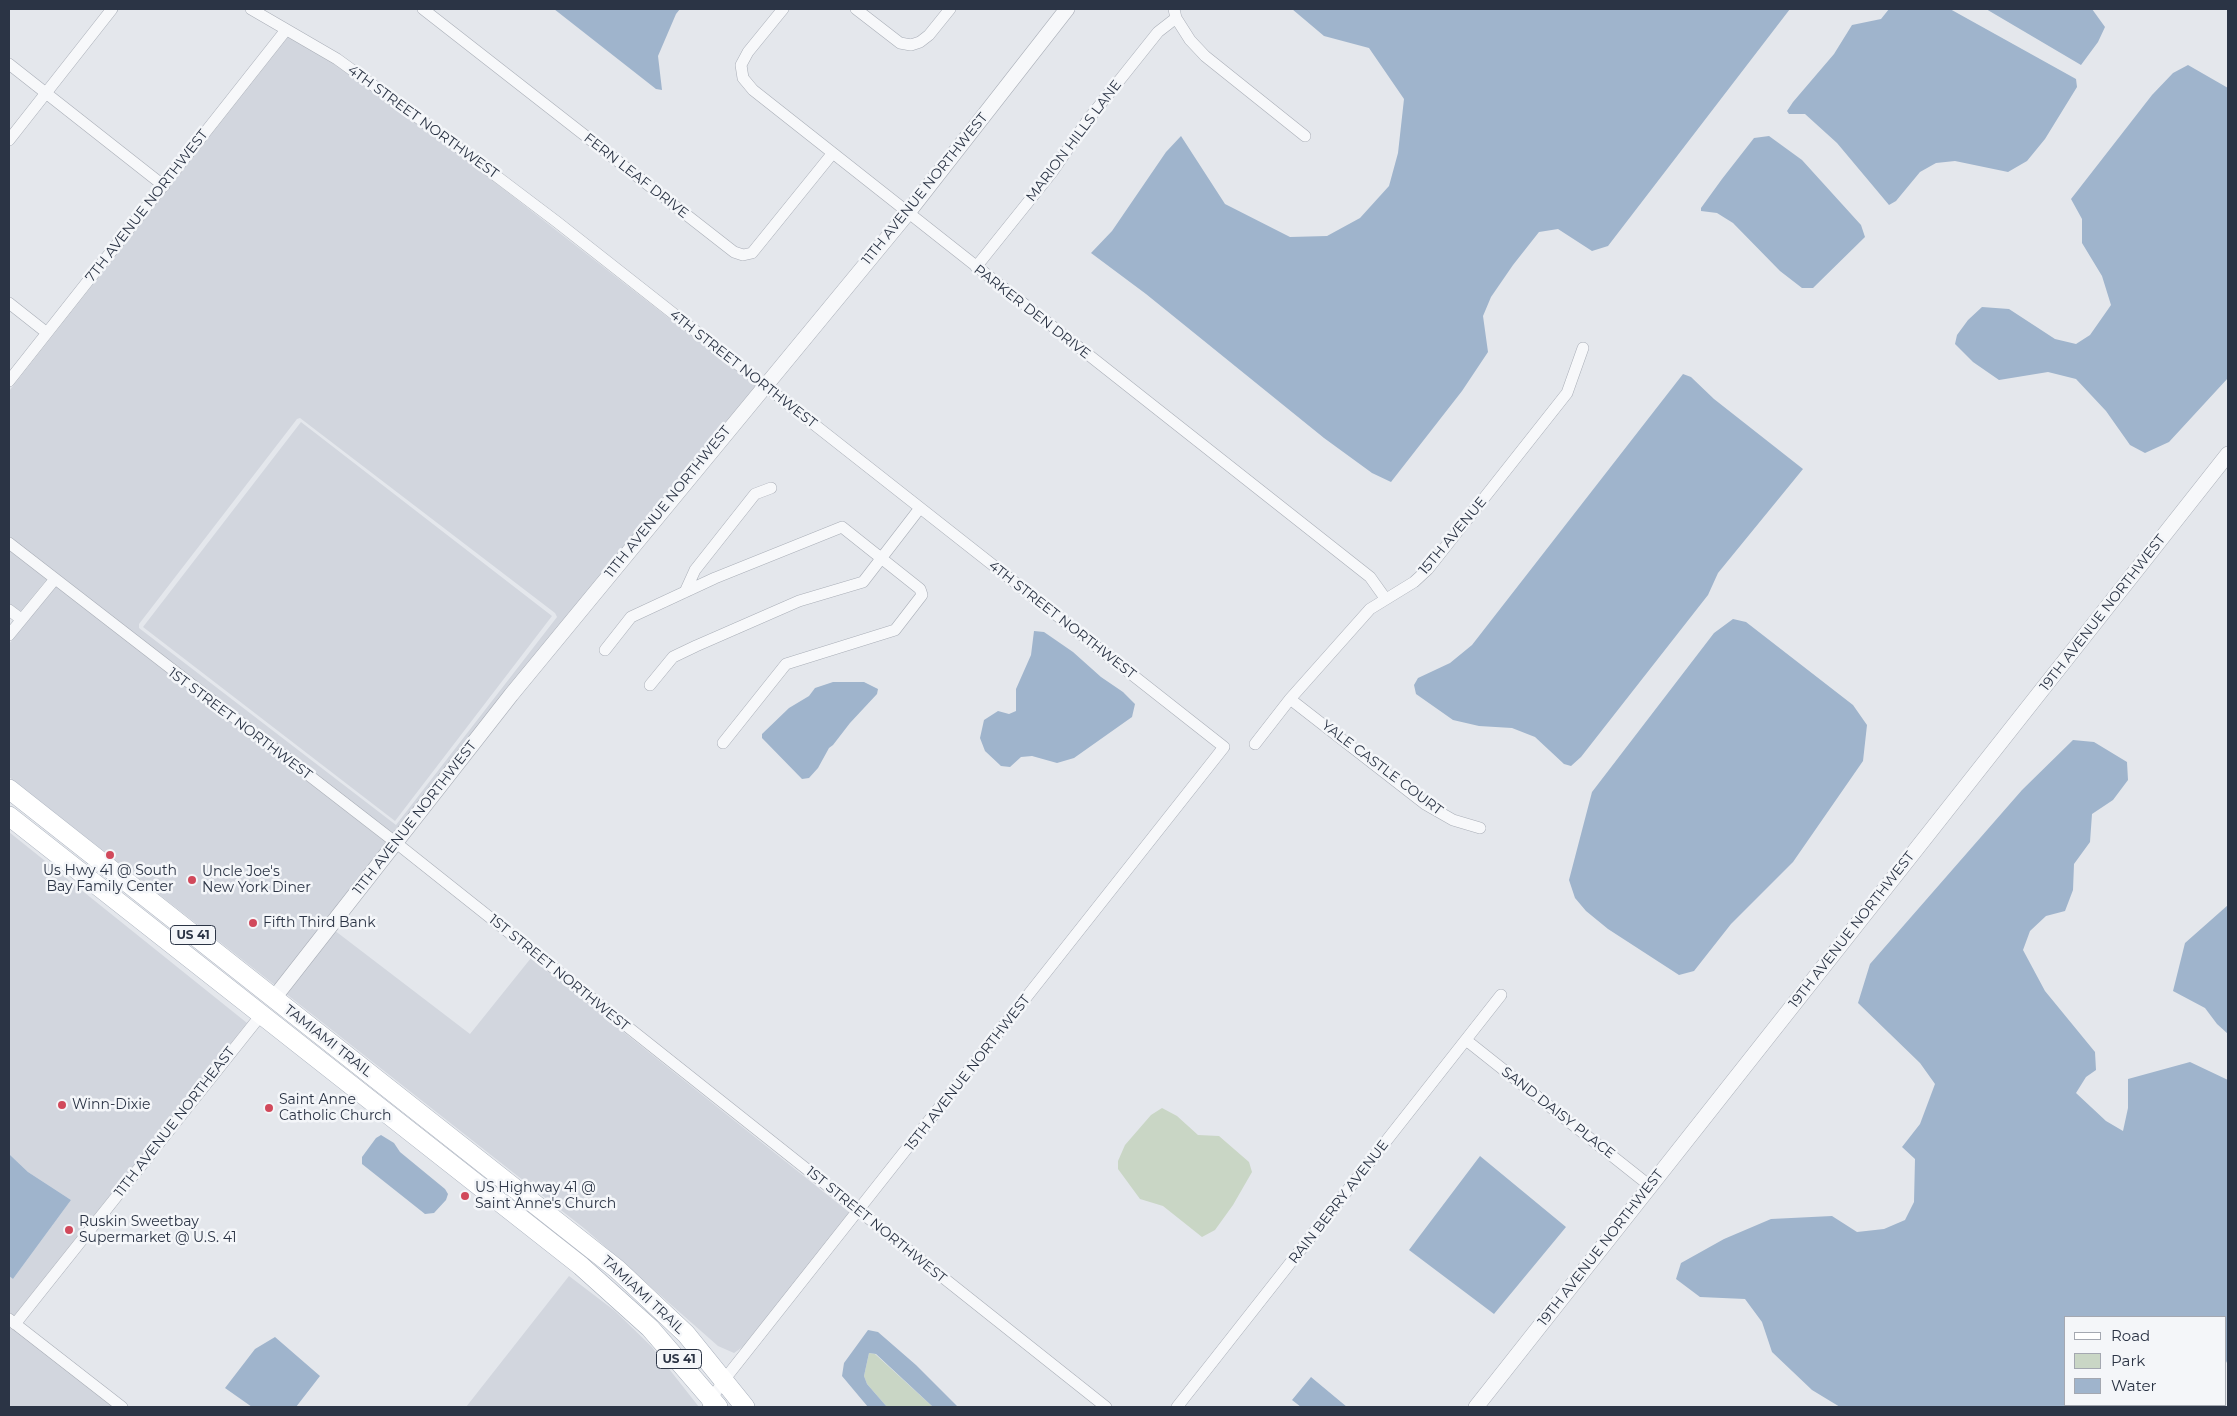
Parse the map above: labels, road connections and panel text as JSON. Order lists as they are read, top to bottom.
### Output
{
  "streets": {
    "main road": ["US 41", "TAMIAMI TRAIL"],
    "street": [
      "4TH STREET NORTHWEST",
      "MARION HILLS LANE",
      "FERN LEAF DRIVE",
      "11TH AVENUE NORTHWEST",
      "7TH AVENUE NORTHWEST",
      "PARKER DEN DRIVE",
      "15TH AVENUE",
      "19TH AVENUE NORTHWEST",
      "1ST STREET NORTHWEST",
      "YALE CASTLE COURT",
      "15TH AVENUE NORTHWEST",
      "SAND DAISY PLACE",
      "11TH AVENUE NORTHEAST",
      "RAIN BERRY AVENUE"
    ]
  },
  "crossings": [
    ["4TH STREET NORTHWEST", "11TH AVENUE NORTHWEST"],
    ["4TH STREET NORTHWEST", "7TH AVENUE NORTHWEST"],
    ["4TH STREET NORTHWEST", "15TH AVENUE NORTHWEST"],
    ["MARION HILLS LANE", "PARKER DEN DRIVE"],
    ["FERN LEAF DRIVE", "PARKER DEN DRIVE"],
    ["11TH AVENUE NORTHWEST", "PARKER DEN DRIVE"],
    ["11TH AVENUE NORTHWEST", "1ST STREET NORTHWEST"],
    ["11TH AVENUE NORTHWEST", "TAMIAMI TRAIL"],
    ["PARKER DEN DRIVE", "15TH AVENUE"],
    ["15TH AVENUE", "YALE CASTLE COURT"],
    ["19TH AVENUE NORTHWEST", "SAND DAISY PLACE"],
    ["1ST STREET NORTHWEST", "15TH AVENUE NORTHWEST"],
    ["TAMIAMI TRAIL", "15TH AVENUE NORTHWEST"],
    ["TAMIAMI TRAIL", "11TH AVENUE NORTHEAST"],
    ["SAND DAISY PLACE", "RAIN BERRY AVENUE"]
  ],
  "places": [
    "Us Hwy 41 @ South Bay Family Center",
    "Uncle Joe's New York Diner",
    "Fifth Third Bank",
    "Winn-Dixie",
    "Saint Anne Catholic Church",
    "US Highway 41 @ Saint Anne's Church",
    "Ruskin Sweetbay Supermarket @ U.S. 41"
  ],
  "legend": ["Road", "Park", "Water"]
}
